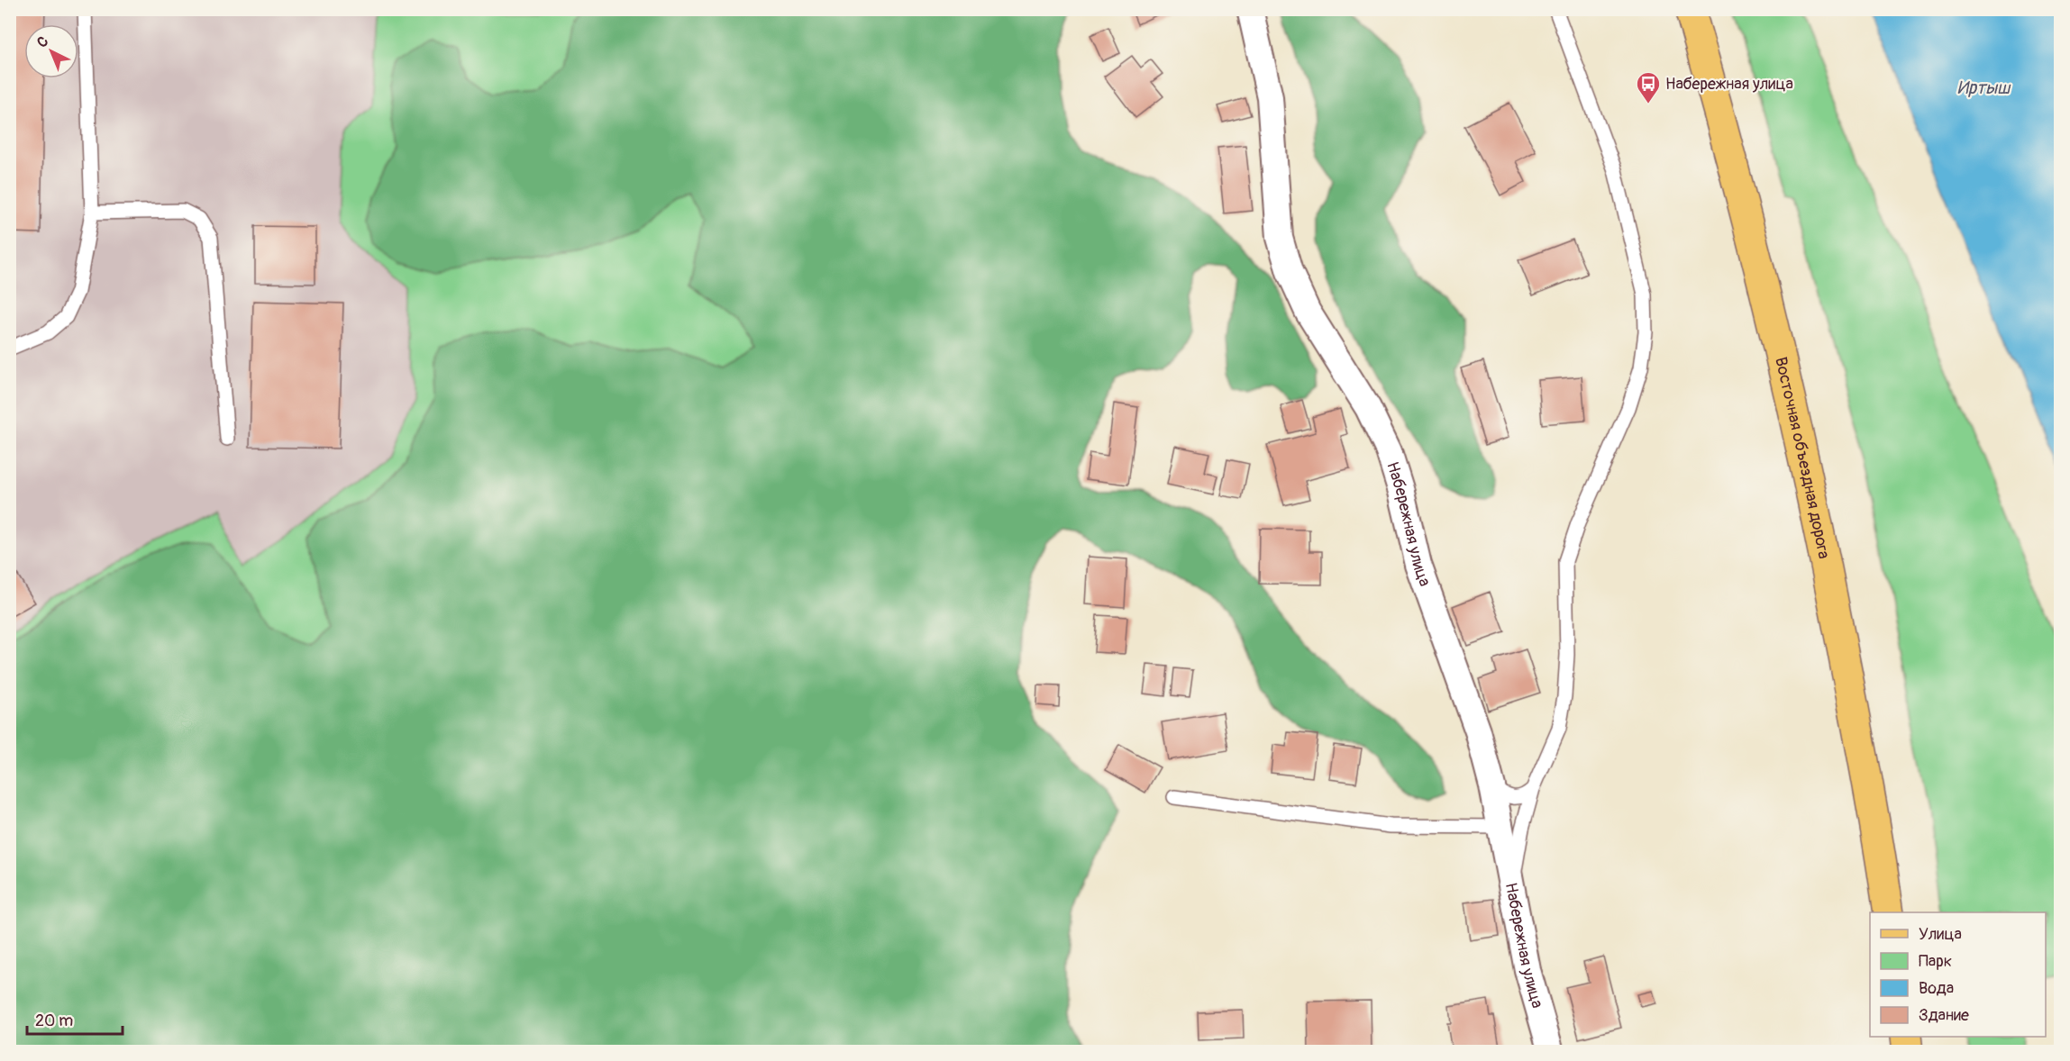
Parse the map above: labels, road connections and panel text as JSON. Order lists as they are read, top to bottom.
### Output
{
  "streets": {
    "main road": ["Восточная объездная дорога"],
    "street": ["Набережная улица"]
  },
  "water": ["Иртыш"],
  "places": {
    "bus stop": ["Набережная улица"]
  },
  "legend": [
    "Улица",
    "Парк",
    "Вода",
    "Здание"
  ],
  "scale_bar": "20 m",
  "north": "top left"
}
